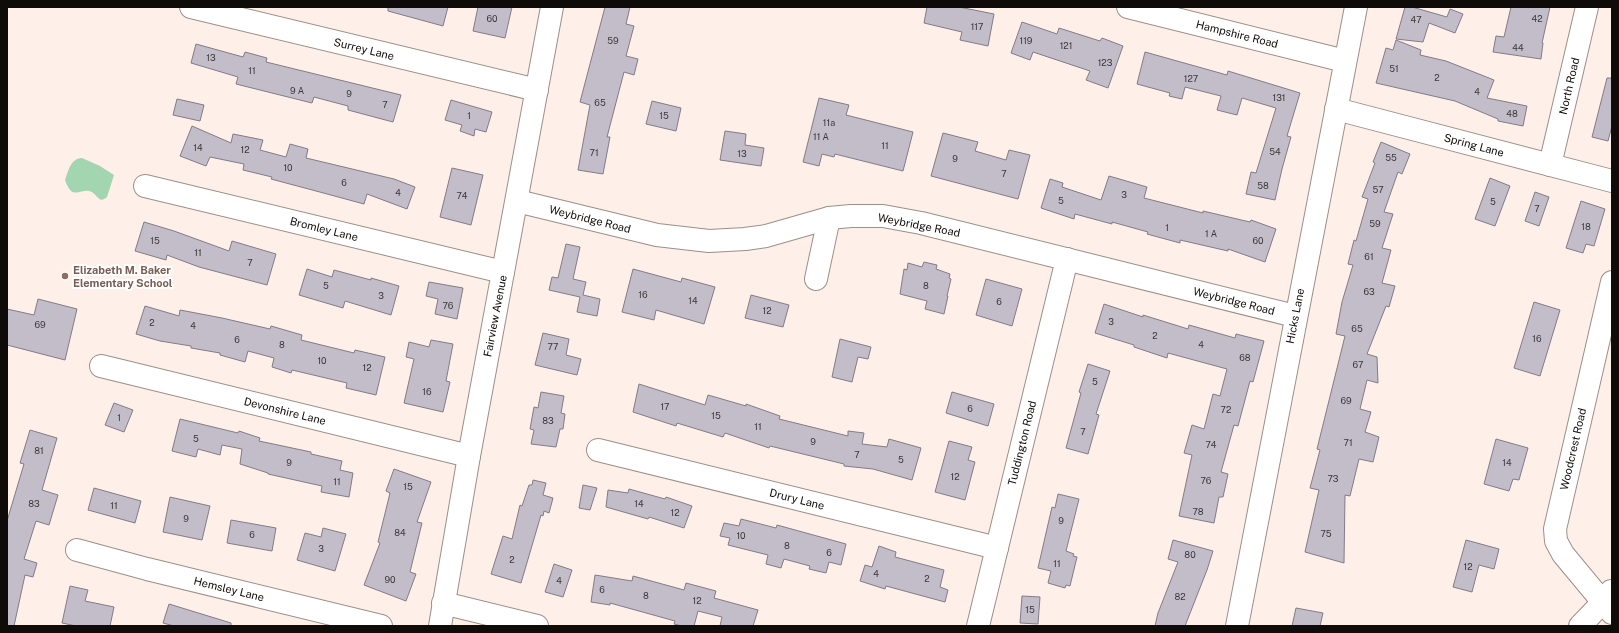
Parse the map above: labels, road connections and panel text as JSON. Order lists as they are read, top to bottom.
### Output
{
  "streets": {
    "street": [
      "Hampshire Road",
      "Surrey Lane",
      "North Road",
      "Spring Lane",
      "Weybridge Road",
      "Bromley Lane",
      "Fairview Avenue",
      "Hicks Lane",
      "Devonshire Lane",
      "Tuddington Road",
      "Woodcrest Road",
      "Drury Lane",
      "Hemsley Lane"
    ]
  },
  "crossings": [
    ["Hampshire Road", "Hicks Lane"],
    ["Surrey Lane", "Fairview Avenue"],
    ["North Road", "Spring Lane"],
    ["Spring Lane", "Hicks Lane"],
    ["Weybridge Road", "Fairview Avenue"],
    ["Weybridge Road", "Hicks Lane"],
    ["Weybridge Road", "Tuddington Road"],
    ["Bromley Lane", "Fairview Avenue"],
    ["Fairview Avenue", "Devonshire Lane"],
    ["Tuddington Road", "Drury Lane"]
  ],
  "places": ["Elizabeth M. Baker Elementary School"],
  "house_numbers": [
    "60",
    "42",
    "47",
    "117",
    "59",
    "119",
    "121",
    "44",
    "13",
    "123",
    "51",
    "11",
    "2",
    "127",
    "9 A",
    "4",
    "9",
    "131",
    "65",
    "7",
    "48",
    "1",
    "15",
    "11a",
    "11 A",
    "11",
    "14",
    "12",
    "54",
    "71",
    "13",
    "55",
    "9",
    "10",
    "7",
    "6",
    "58",
    "57",
    "4",
    "3",
    "74",
    "5",
    "5",
    "7",
    "59",
    "18",
    "1",
    "1 A",
    "15",
    "60",
    "11",
    "61",
    "7",
    "5",
    "8",
    "63",
    "16",
    "3",
    "14",
    "6",
    "76",
    "12",
    "3",
    "2",
    "69",
    "4",
    "65",
    "2",
    "16",
    "6",
    "8",
    "4",
    "77",
    "68",
    "10",
    "67",
    "12",
    "5",
    "16",
    "69",
    "17",
    "6",
    "72",
    "15",
    "1",
    "83",
    "11",
    "7",
    "5",
    "9",
    "71",
    "74",
    "81",
    "7",
    "5",
    "9",
    "14",
    "12",
    "73",
    "76",
    "11",
    "15",
    "83",
    "14",
    "11",
    "78",
    "12",
    "9",
    "9",
    "84",
    "75",
    "6",
    "10",
    "8",
    "3",
    "6",
    "80",
    "2",
    "11",
    "12",
    "4",
    "2",
    "90",
    "4",
    "6",
    "8",
    "82",
    "12",
    "15"
  ]
}
